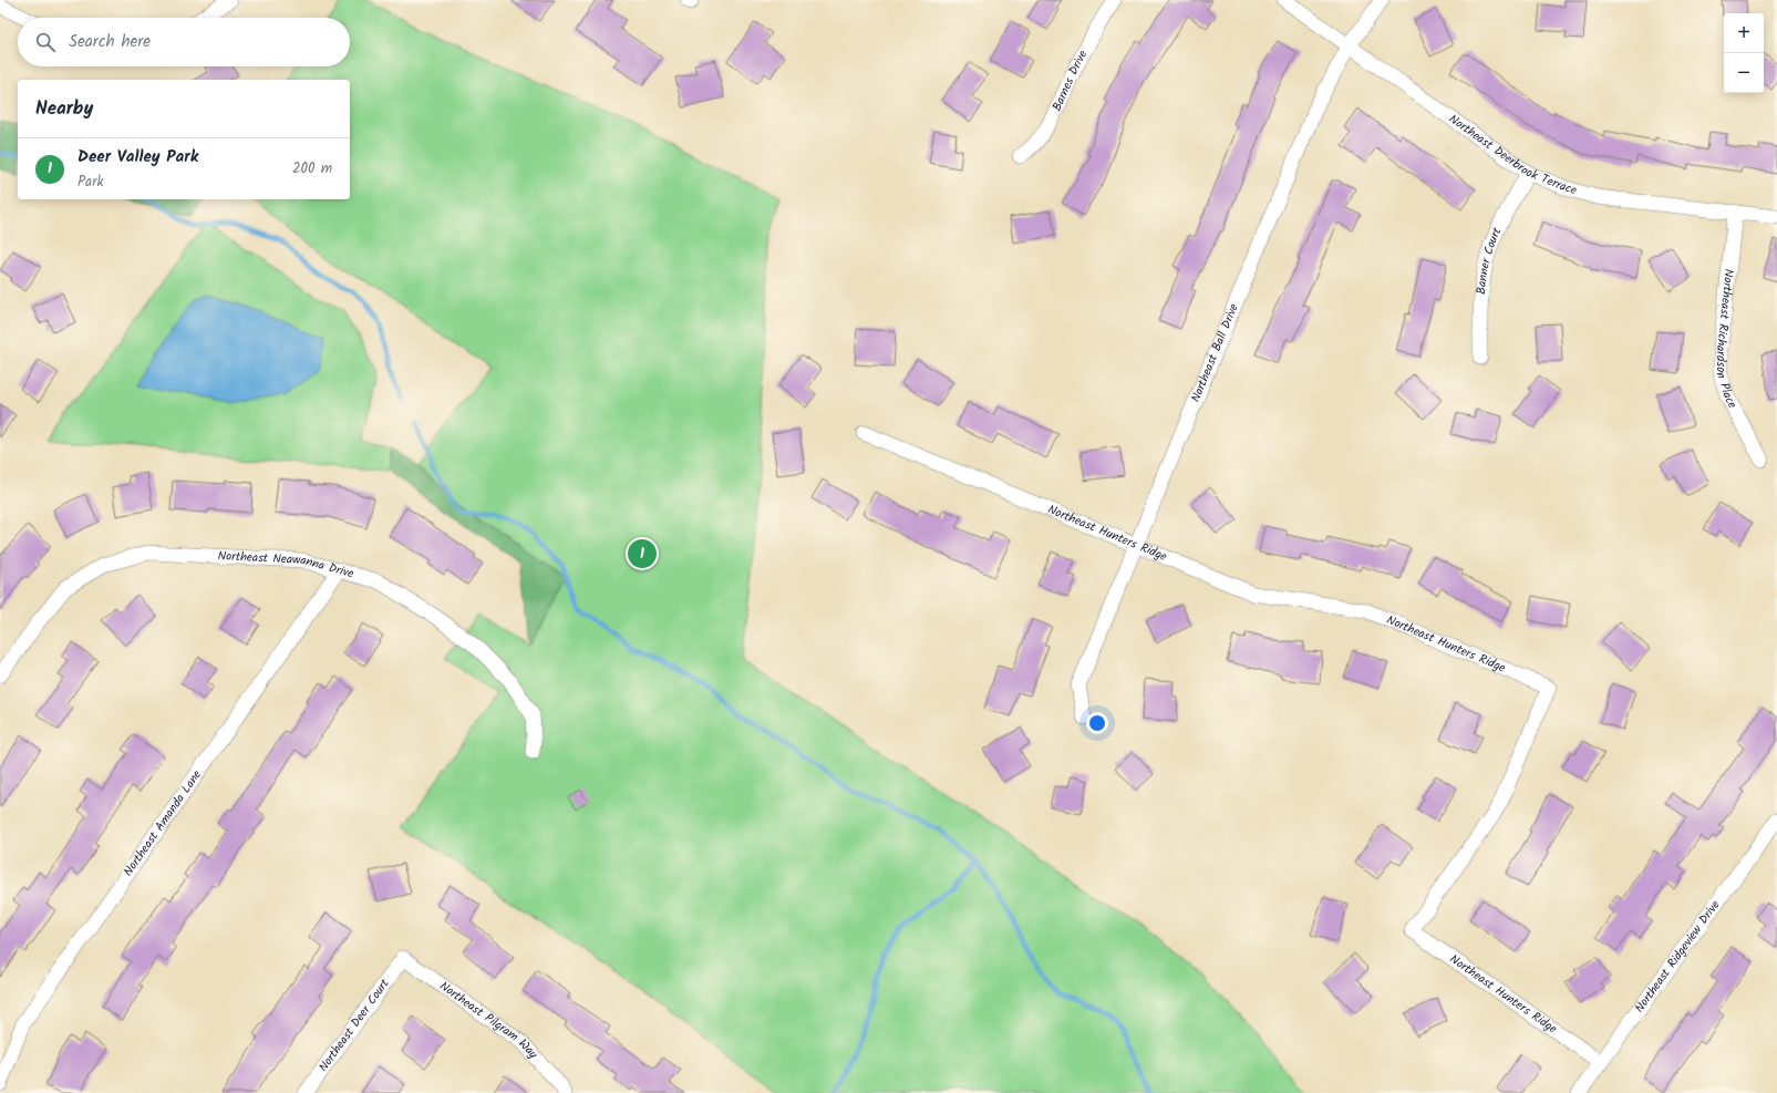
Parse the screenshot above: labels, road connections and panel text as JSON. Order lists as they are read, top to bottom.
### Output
{
  "streets": {
    "street": [
      "Barnes Drive",
      "Northeast Deerbrook Terrace",
      "Banner Court",
      "Northeast Richardson Place",
      "Northeast Ball Drive",
      "Northeast Hunters Ridge",
      "Northeast Neawanna Drive",
      "Northeast Amanda Lane",
      "Northeast Ridgeview Drive",
      "Northeast Pilgram Way",
      "Northeast Deer Court"
    ]
  },
  "crossings": [
    ["Northeast Deerbrook Terrace", "Banner Court"],
    ["Northeast Deerbrook Terrace", "Northeast Richardson Place"],
    ["Northeast Deerbrook Terrace", "Northeast Ball Drive"],
    ["Northeast Ball Drive", "Northeast Hunters Ridge"],
    ["Northeast Hunters Ridge", "Northeast Ridgeview Drive"],
    ["Northeast Neawanna Drive", "Northeast Amanda Lane"],
    ["Northeast Pilgram Way", "Northeast Deer Court"]
  ],
  "page": {
    "map_buttons": ["+", "−"],
    "search": "Search here",
    "heading": "Nearby",
    "list": [
      {
        "mark": "1",
        "name": "Deer Valley Park",
        "note": "Park",
        "value": "200 m"
      }
    ],
    "pins": "1"
  }
}
